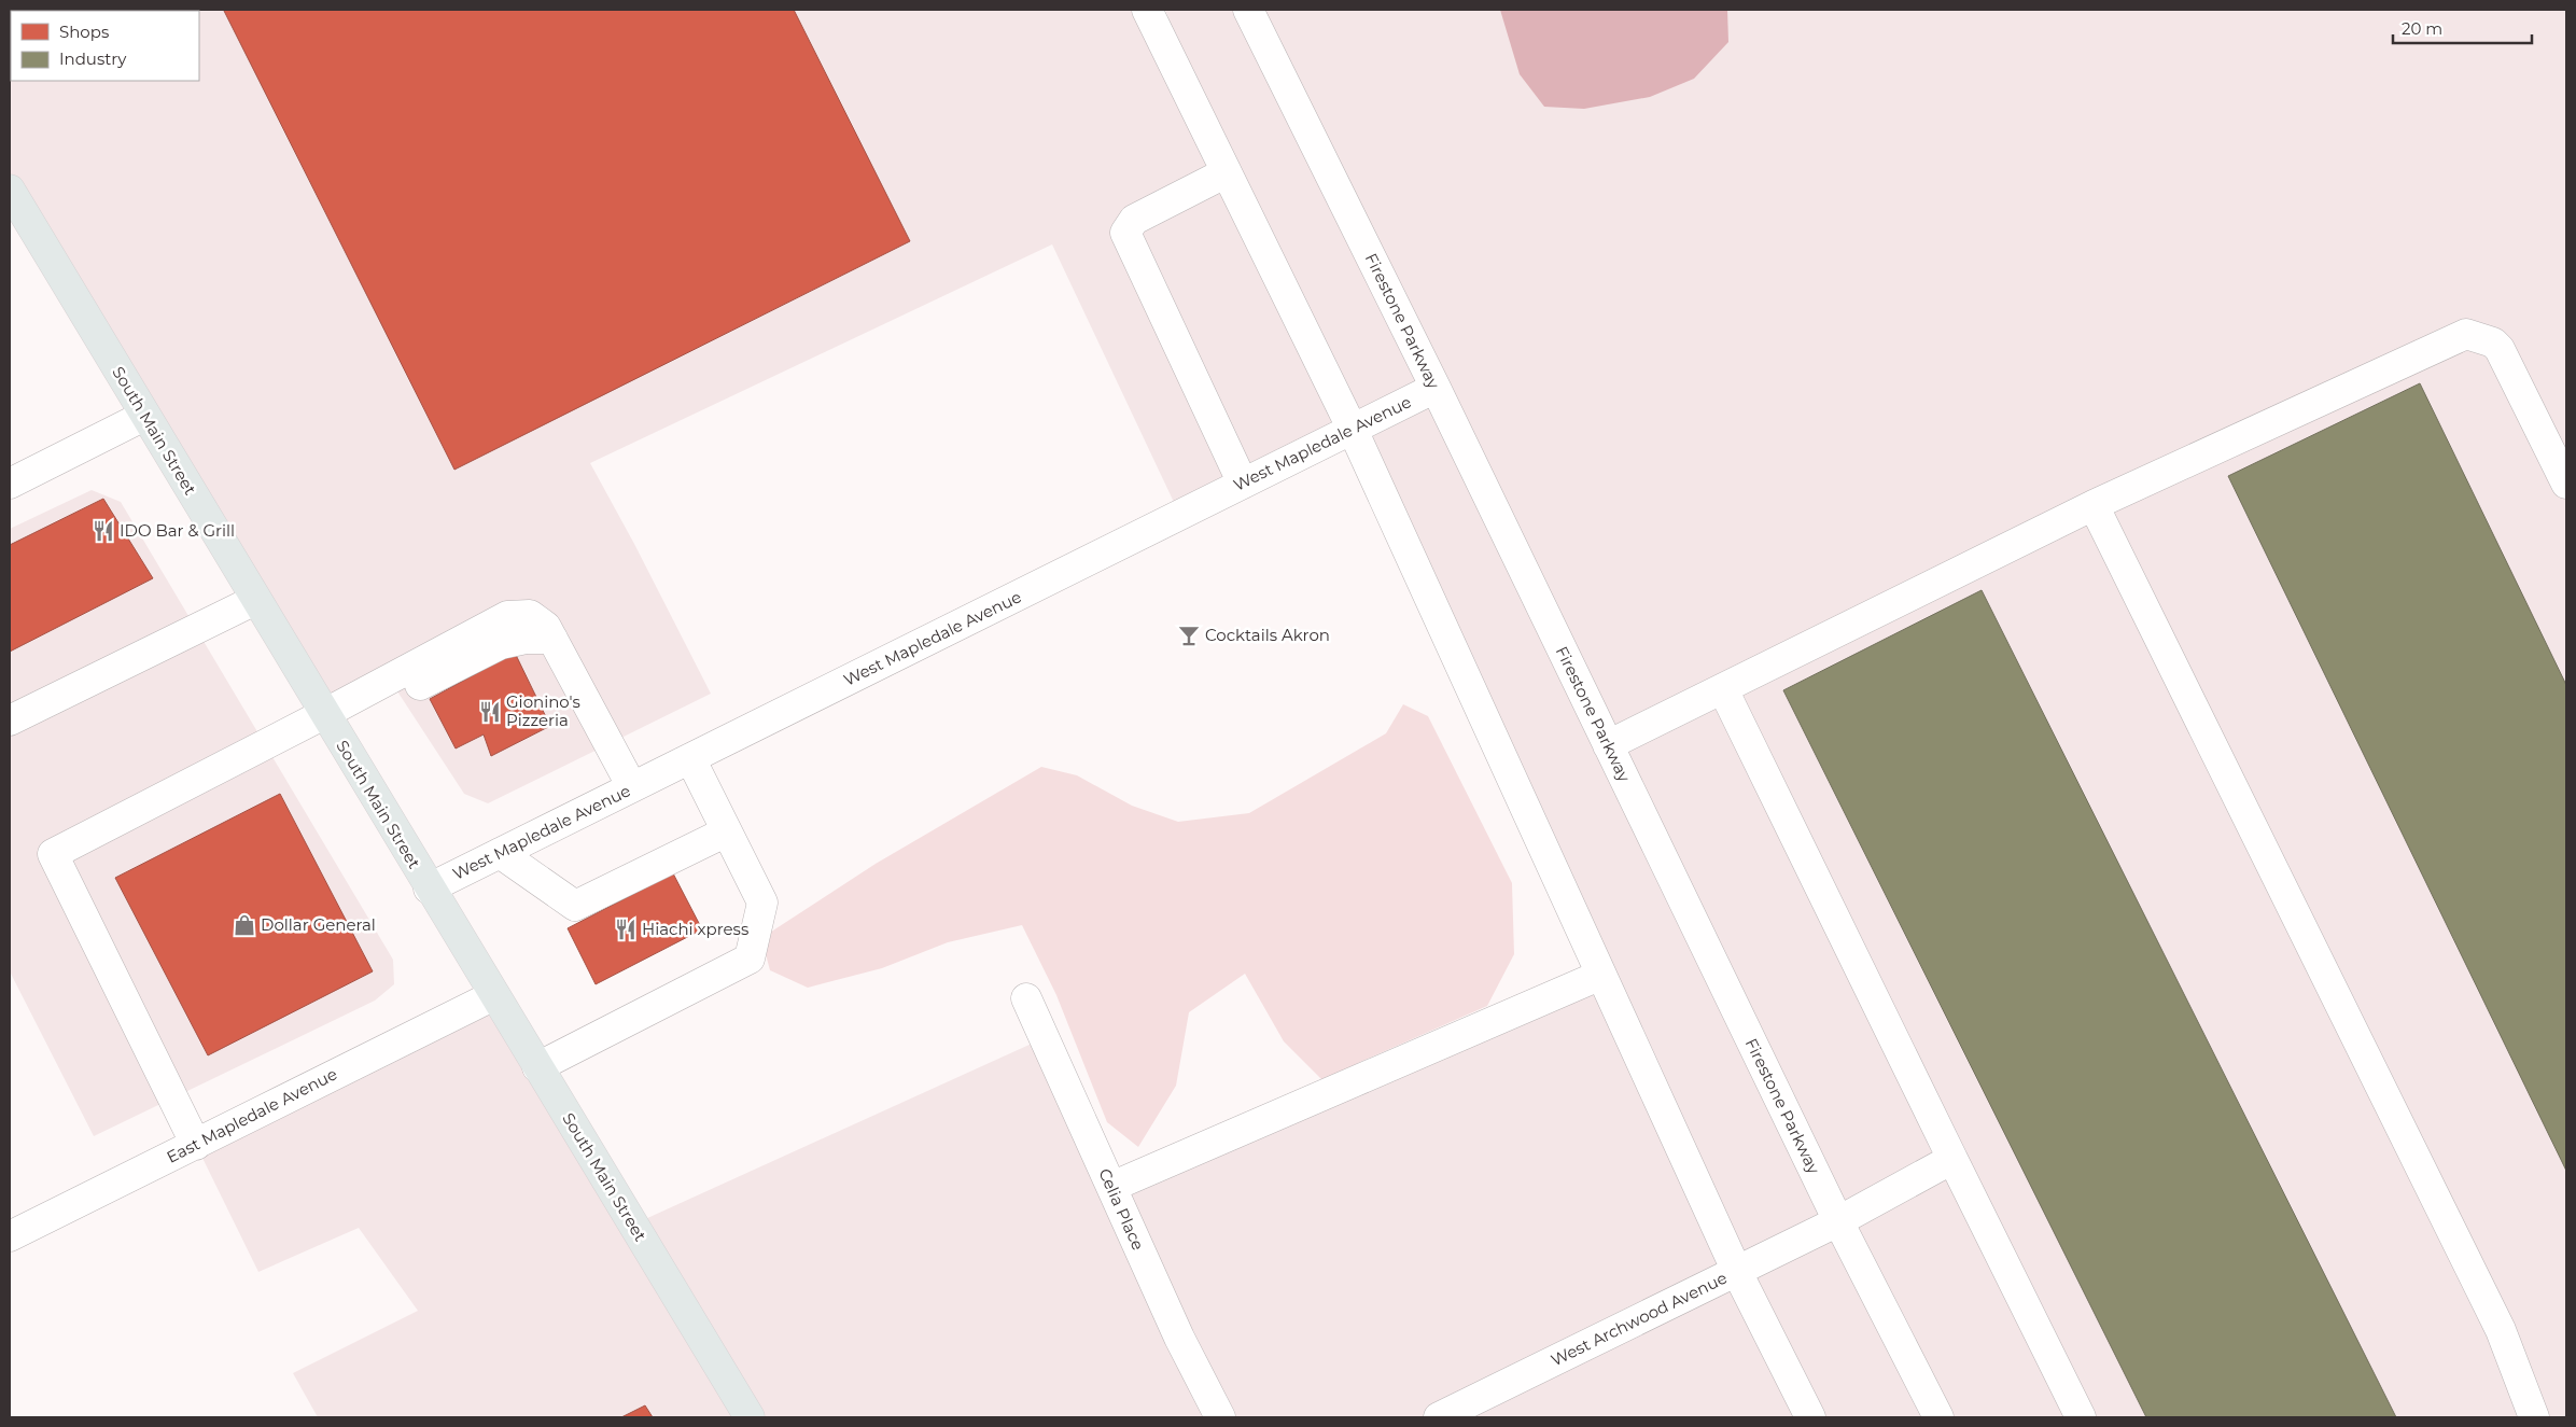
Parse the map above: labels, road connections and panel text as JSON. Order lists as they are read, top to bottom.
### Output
{
  "streets": {
    "main road": ["South Main Street"],
    "street": [
      "Firestone Parkway",
      "West Mapledale Avenue",
      "East Mapledale Avenue",
      "Celia Place",
      "West Archwood Avenue"
    ]
  },
  "crossings": [
    ["Firestone Parkway", "West Mapledale Avenue"],
    ["Firestone Parkway", "West Archwood Avenue"],
    ["South Main Street", "West Mapledale Avenue"],
    ["South Main Street", "East Mapledale Avenue"]
  ],
  "places": {
    "restaurant": ["IDO Bar & Grill", "Gionino's Pizzeria", "Hiachi xpress"],
    "bar": ["Cocktails Akron"],
    "shop": ["Dollar General"]
  },
  "legend": ["Shops", "Industry"],
  "scale_bar": "20 m"
}
